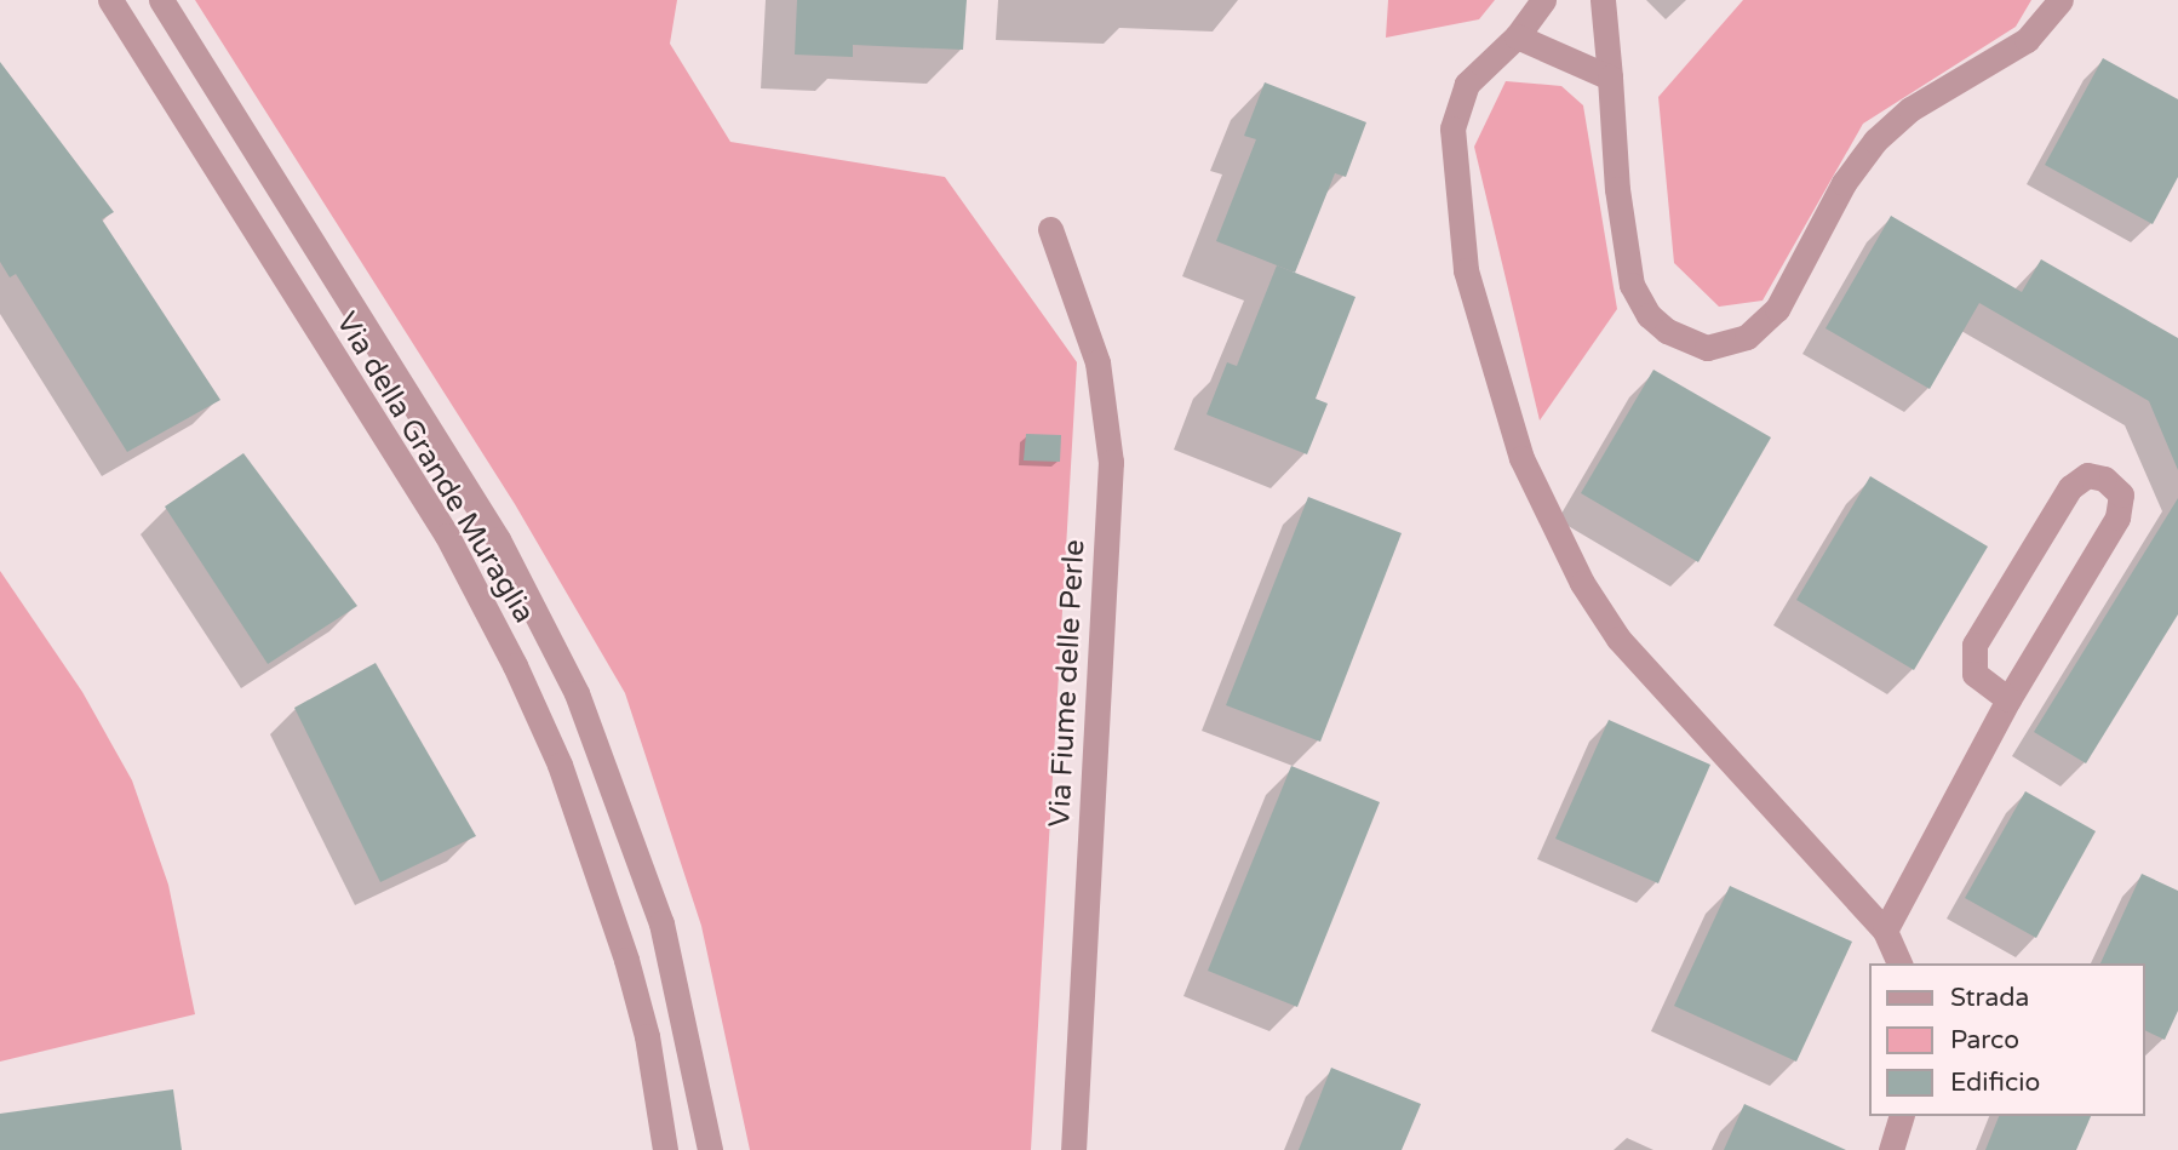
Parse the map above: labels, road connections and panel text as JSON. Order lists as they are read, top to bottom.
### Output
{
  "streets": {
    "street": ["Via della Grande Muraglia", "Via Fiume delle Perle"]
  },
  "legend": ["Strada", "Parco", "Edificio"]
}
